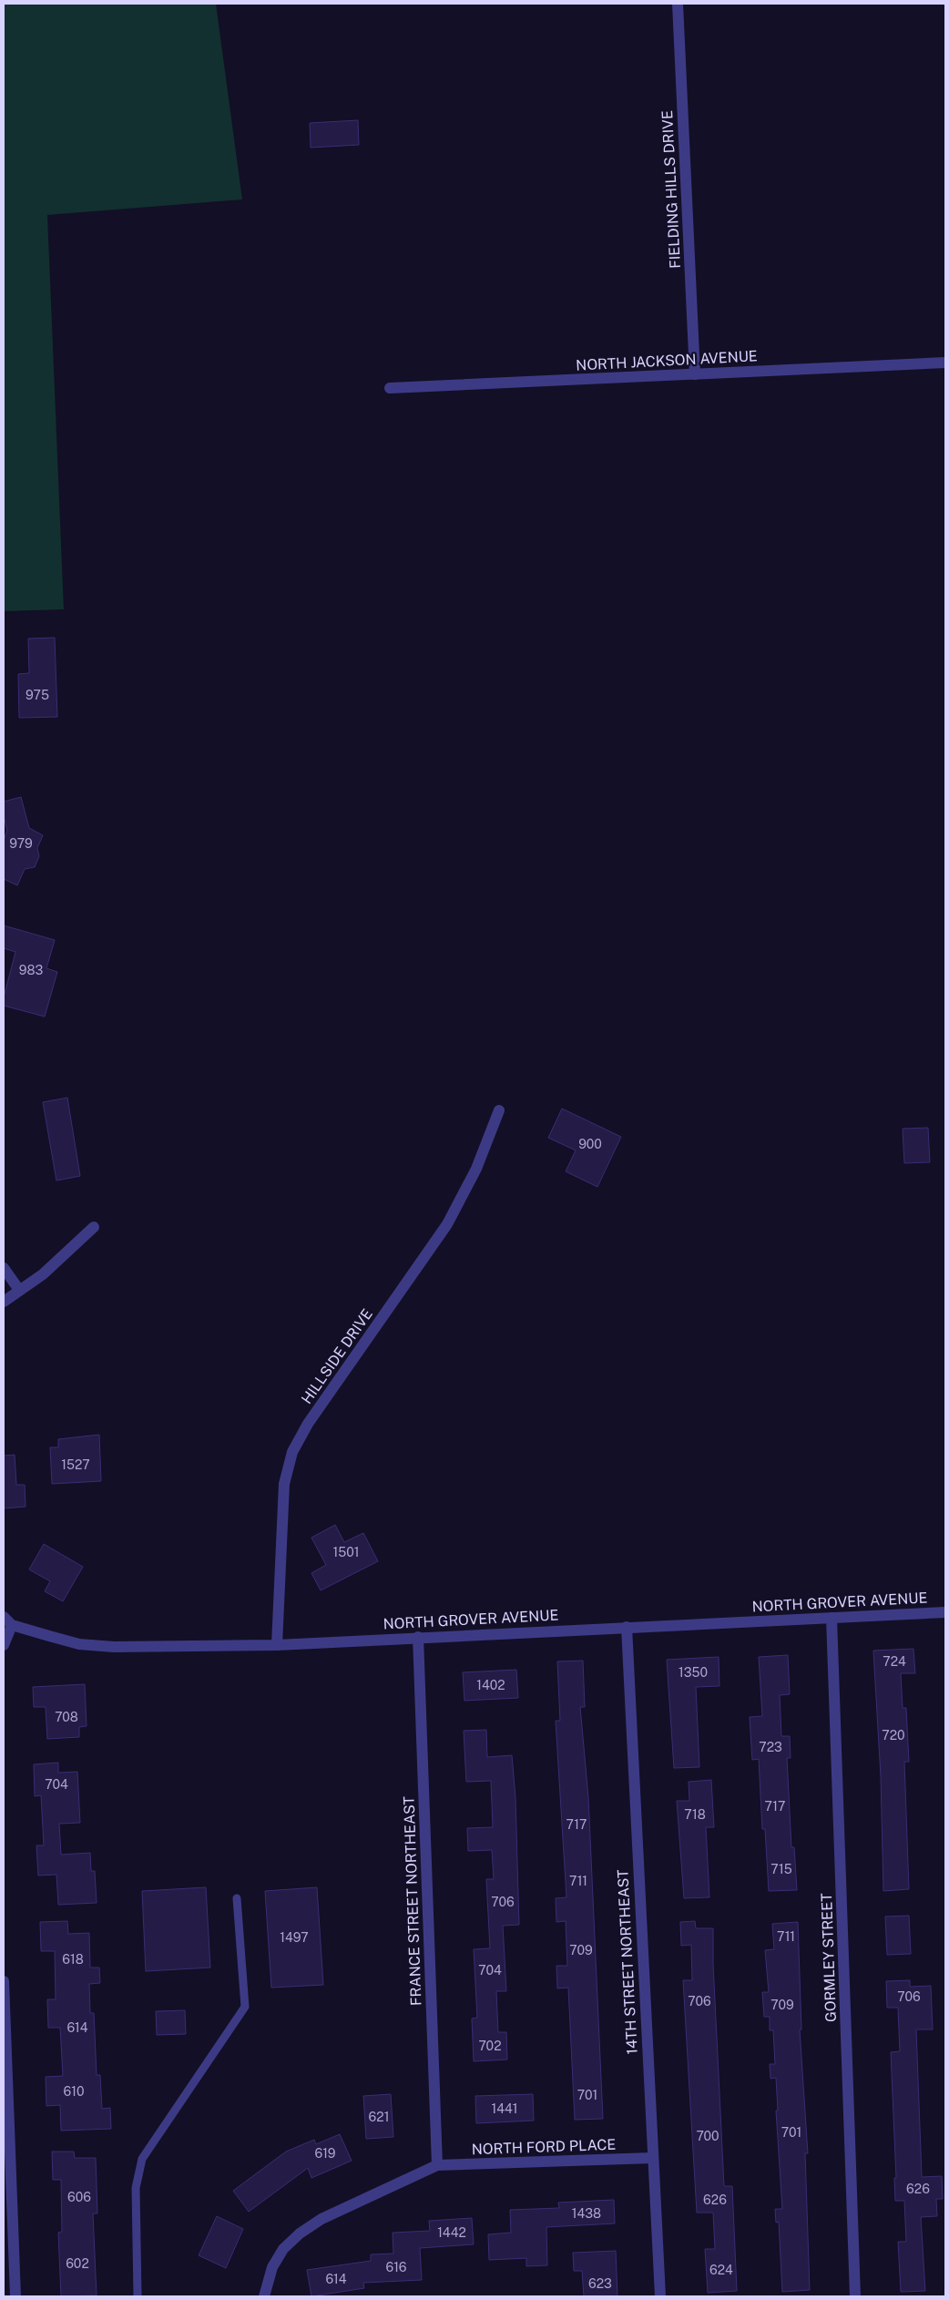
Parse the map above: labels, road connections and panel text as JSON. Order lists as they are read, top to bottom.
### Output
{
  "streets": {
    "street": [
      "FIELDING HILLS DRIVE",
      "NORTH JACKSON AVENUE",
      "HILLSIDE DRIVE",
      "NORTH GROVER AVENUE",
      "FRANCE STREET NORTHEAST",
      "GORMLEY STREET",
      "14TH STREET NORTHEAST",
      "NORTH FORD PLACE"
    ]
  },
  "crossings": [
    ["FIELDING HILLS DRIVE", "NORTH JACKSON AVENUE"],
    ["HILLSIDE DRIVE", "NORTH GROVER AVENUE"],
    ["NORTH GROVER AVENUE", "FRANCE STREET NORTHEAST"],
    ["NORTH GROVER AVENUE", "GORMLEY STREET"],
    ["NORTH GROVER AVENUE", "14TH STREET NORTHEAST"],
    ["FRANCE STREET NORTHEAST", "NORTH FORD PLACE"],
    ["14TH STREET NORTHEAST", "NORTH FORD PLACE"]
  ],
  "house_numbers": [
    "975",
    "979",
    "983",
    "900",
    "1527",
    "1501",
    "724",
    "1350",
    "1402",
    "708",
    "720",
    "723",
    "704",
    "717",
    "718",
    "717",
    "715",
    "711",
    "706",
    "711",
    "1497",
    "709",
    "618",
    "704",
    "706",
    "706",
    "709",
    "614",
    "702",
    "610",
    "701",
    "1441",
    "621",
    "701",
    "700",
    "619",
    "626",
    "606",
    "626",
    "1438",
    "1442",
    "602",
    "616",
    "624",
    "614",
    "623"
  ]
}
